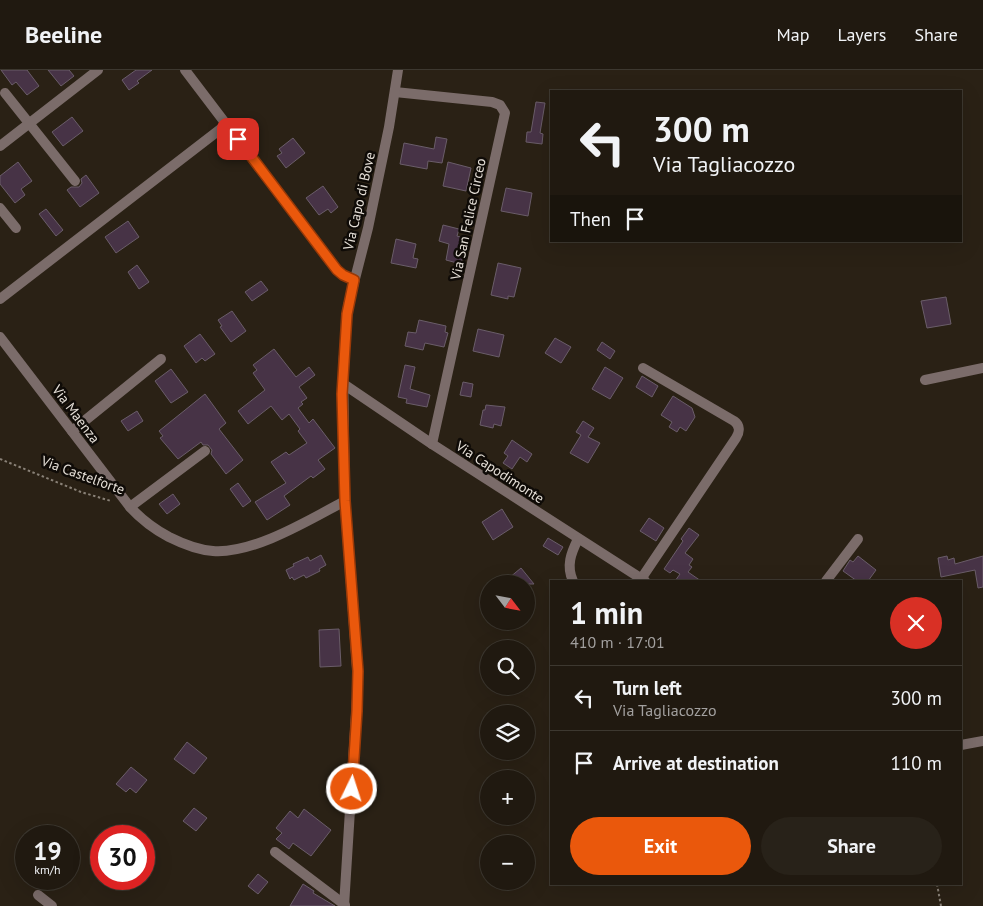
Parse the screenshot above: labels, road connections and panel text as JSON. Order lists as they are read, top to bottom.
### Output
{
  "streets": {
    "street": [
      "Via Capo di Bove",
      "Via San Felice Circeo",
      "Via Maenza",
      "Via Capodimonte",
      "Via Castelforte"
    ]
  },
  "crossings": [
    ["Via Capo di Bove", "Via San Felice Circeo"],
    ["Via Capo di Bove", "Via Capodimonte"],
    ["Via Capo di Bove", "Via Castelforte"],
    ["Via San Felice Circeo", "Via Capodimonte"],
    ["Via Maenza", "Via Castelforte"]
  ],
  "north": "bottom right",
  "page": {
    "header": "Beeline",
    "nav": ["Map", "Layers", "Share"],
    "turn": ["300 m", "Via Tagliacozzo"],
    "then": "Then",
    "map_buttons": ["+", "−"],
    "heading": ["1 min", "410 m · 17:01"],
    "list": [
      {
        "name": "Turn left",
        "note": "Via Tagliacozzo",
        "value": "300 m"
      },
      {
        "name": "Arrive at destination",
        "value": "110 m"
      }
    ],
    "buttons": ["Exit", "Share"],
    "speed": "19 km/h",
    "limit": "30"
  }
}
